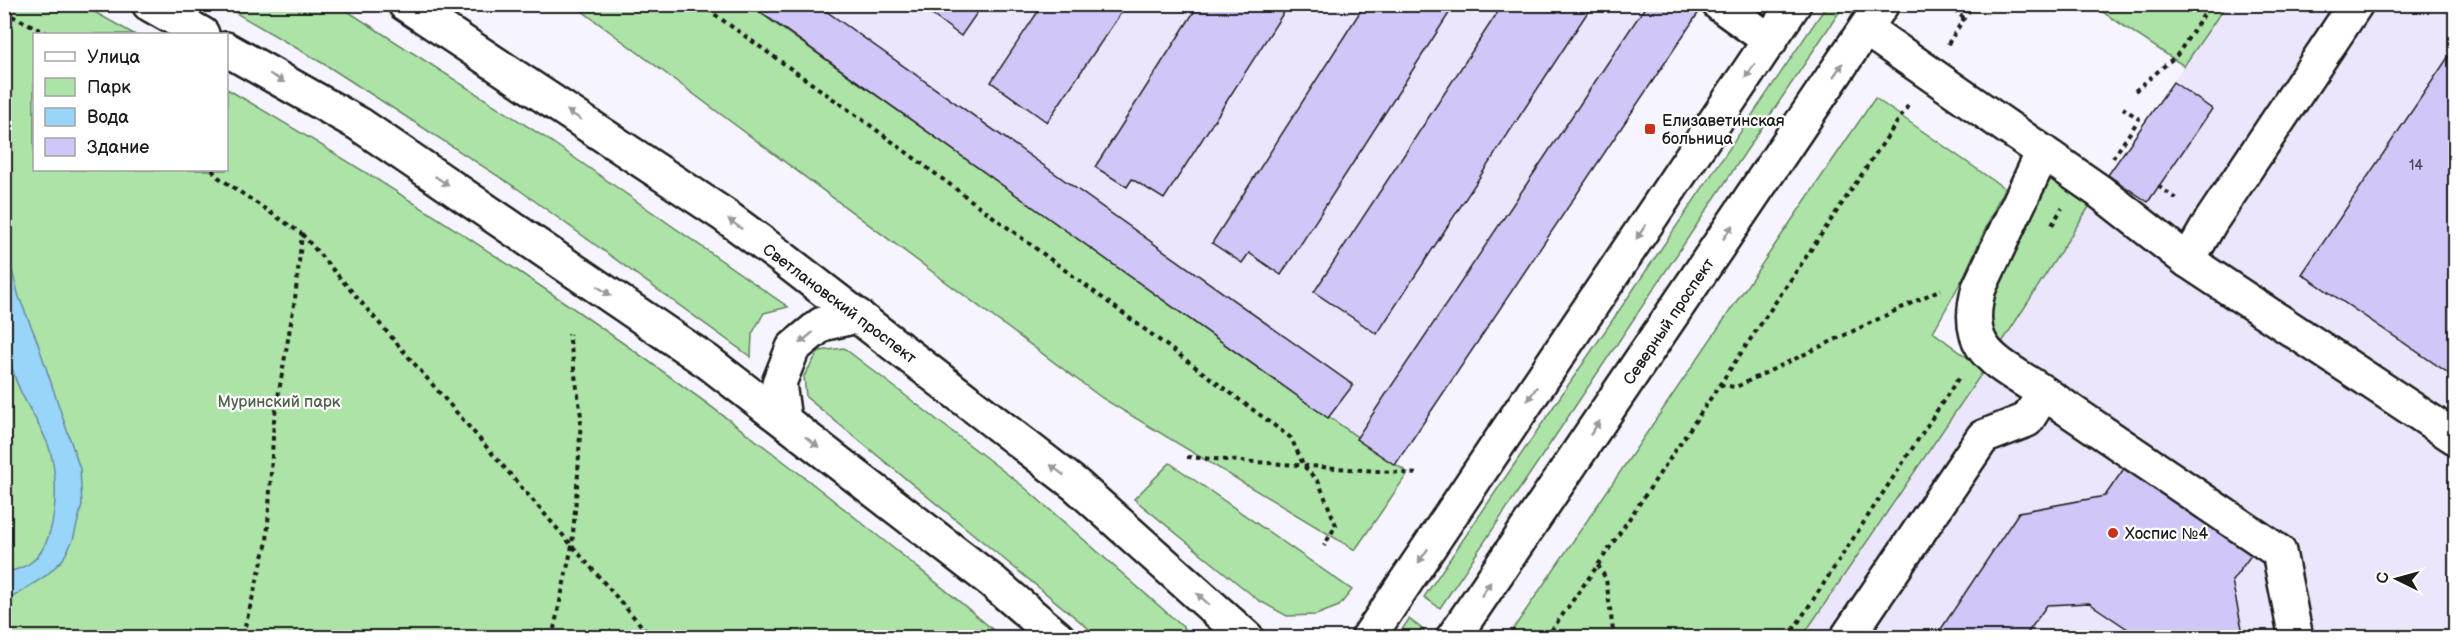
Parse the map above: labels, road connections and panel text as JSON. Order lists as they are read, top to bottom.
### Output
{
  "streets": {
    "main road": ["Светлановский проспект", "Северный проспект"]
  },
  "parks": ["Муринский парк"],
  "places": {
    "transit": ["Елизаветинская больница"],
    "other": ["Хоспис №4"]
  },
  "house_numbers": ["14"],
  "legend": [
    "Улица",
    "Парк",
    "Вода",
    "Здание"
  ],
  "north": "left"
}
